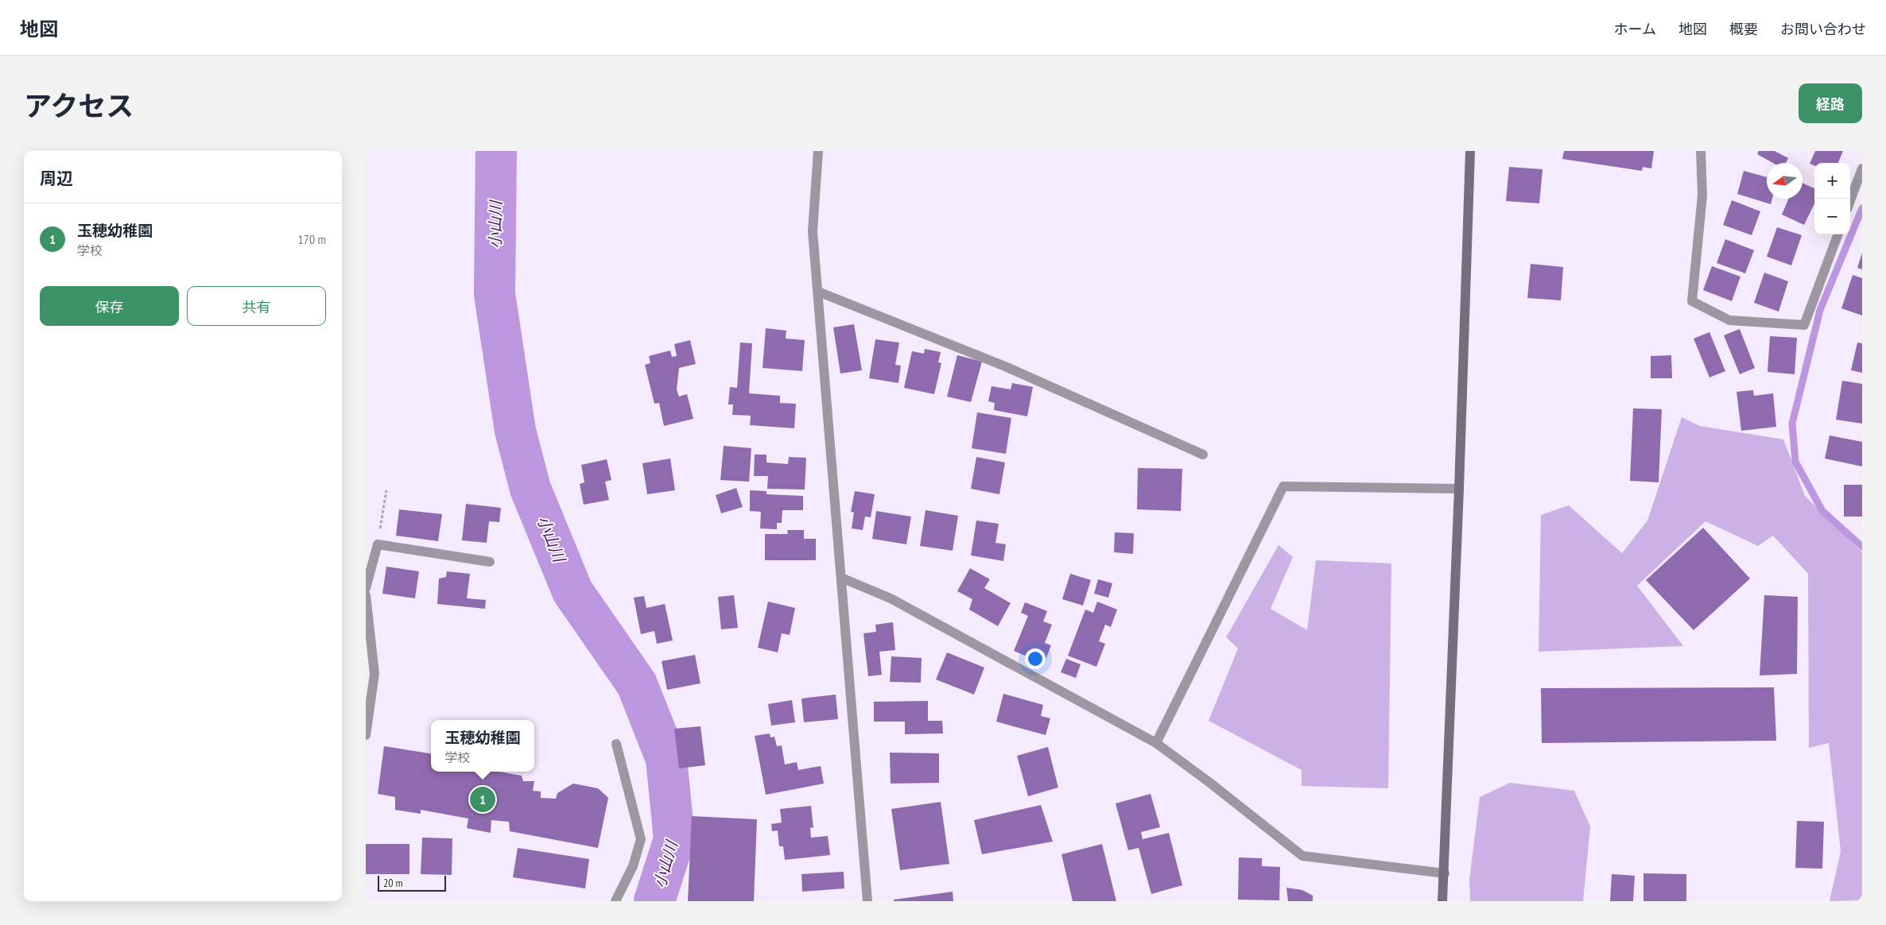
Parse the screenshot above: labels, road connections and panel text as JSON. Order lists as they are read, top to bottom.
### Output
{
  "water": ["小山川"],
  "scale_bar": "20 m",
  "north": "left",
  "page": {
    "header": "地図",
    "nav": [
      "ホーム",
      "地図",
      "概要",
      "お問い合わせ"
    ],
    "title": "アクセス",
    "buttons": [
      "経路",
      ["保存", "共有"]
    ],
    "heading": "周辺",
    "map_buttons": ["+", "−"],
    "list": [
      {
        "mark": "1",
        "name": "玉穂幼稚園",
        "note": "学校",
        "value": "170 m"
      }
    ],
    "popup": ["玉穂幼稚園", "学校"],
    "pins": "1",
    "scale": "20 m"
  }
}
